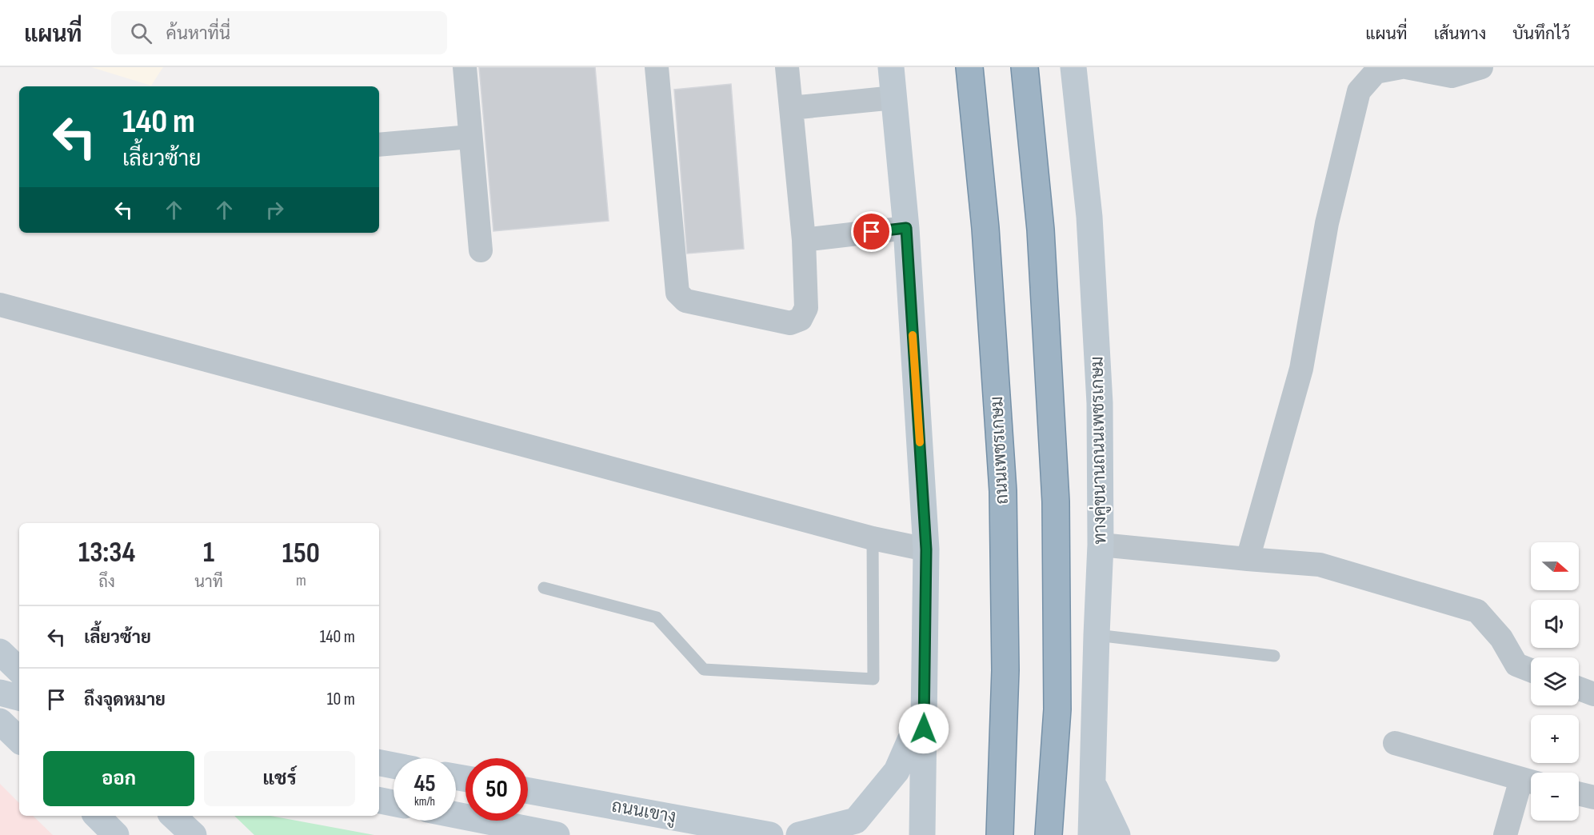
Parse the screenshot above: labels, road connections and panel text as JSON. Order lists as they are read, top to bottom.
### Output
{
  "streets": {
    "highway": ["ถนนเพชรเกษม"],
    "main road": ["ทางคู่ขนานถนนเพชรเกษม", "ถนนเขางู"]
  },
  "north": "right",
  "page": {
    "header": "แผนที่",
    "search": "ค้นหาที่นี่",
    "nav": ["แผนที่", "เส้นทาง", "บันทึกไว้"],
    "turn": ["140 m", "เลี้ยวซ้าย"],
    "eta": [
      "13:34",
      "ถึง",
      "1",
      "นาที",
      "150",
      "m"
    ],
    "map_buttons": ["+", "−"],
    "list": [
      {
        "name": "เลี้ยวซ้าย",
        "value": "140 m"
      },
      {
        "name": "ถึงจุดหมาย",
        "value": "10 m"
      }
    ],
    "buttons": ["ออก", "แชร์"],
    "speed": "45 km/h",
    "limit": "50"
  }
}
